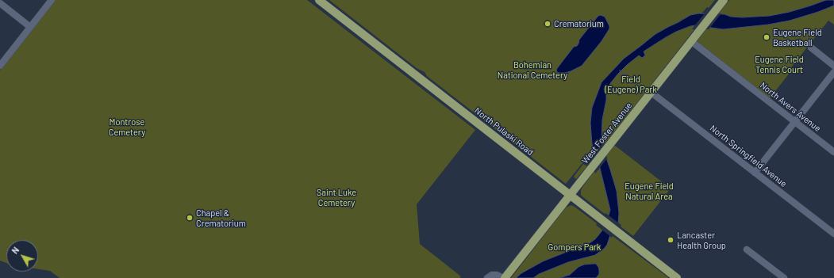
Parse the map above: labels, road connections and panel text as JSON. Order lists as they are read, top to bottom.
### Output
{
  "streets": {
    "main road": ["North Pulaski Road", "West Foster Avenue"],
    "street": ["North Avers Avenue", "North Springfield Avenue"]
  },
  "crossings": [
    ["North Avers Avenue", "West Foster Avenue"],
    ["North Pulaski Road", "West Foster Avenue"],
    ["West Foster Avenue", "North Springfield Avenue"]
  ],
  "parks": [
    "Eugene Field Tennis Court",
    "Bohemian National Cemetery",
    "Field (Eugene) Park",
    "Montrose Cemetery",
    "Eugene Field Natural Area",
    "Saint Luke Cemetery",
    "Gompers Park"
  ],
  "places": [
    "Crematorium",
    "Eugene Field Basketball",
    "Chapel & Crematorium",
    "Lancaster Health Group"
  ],
  "north": "top left"
}
